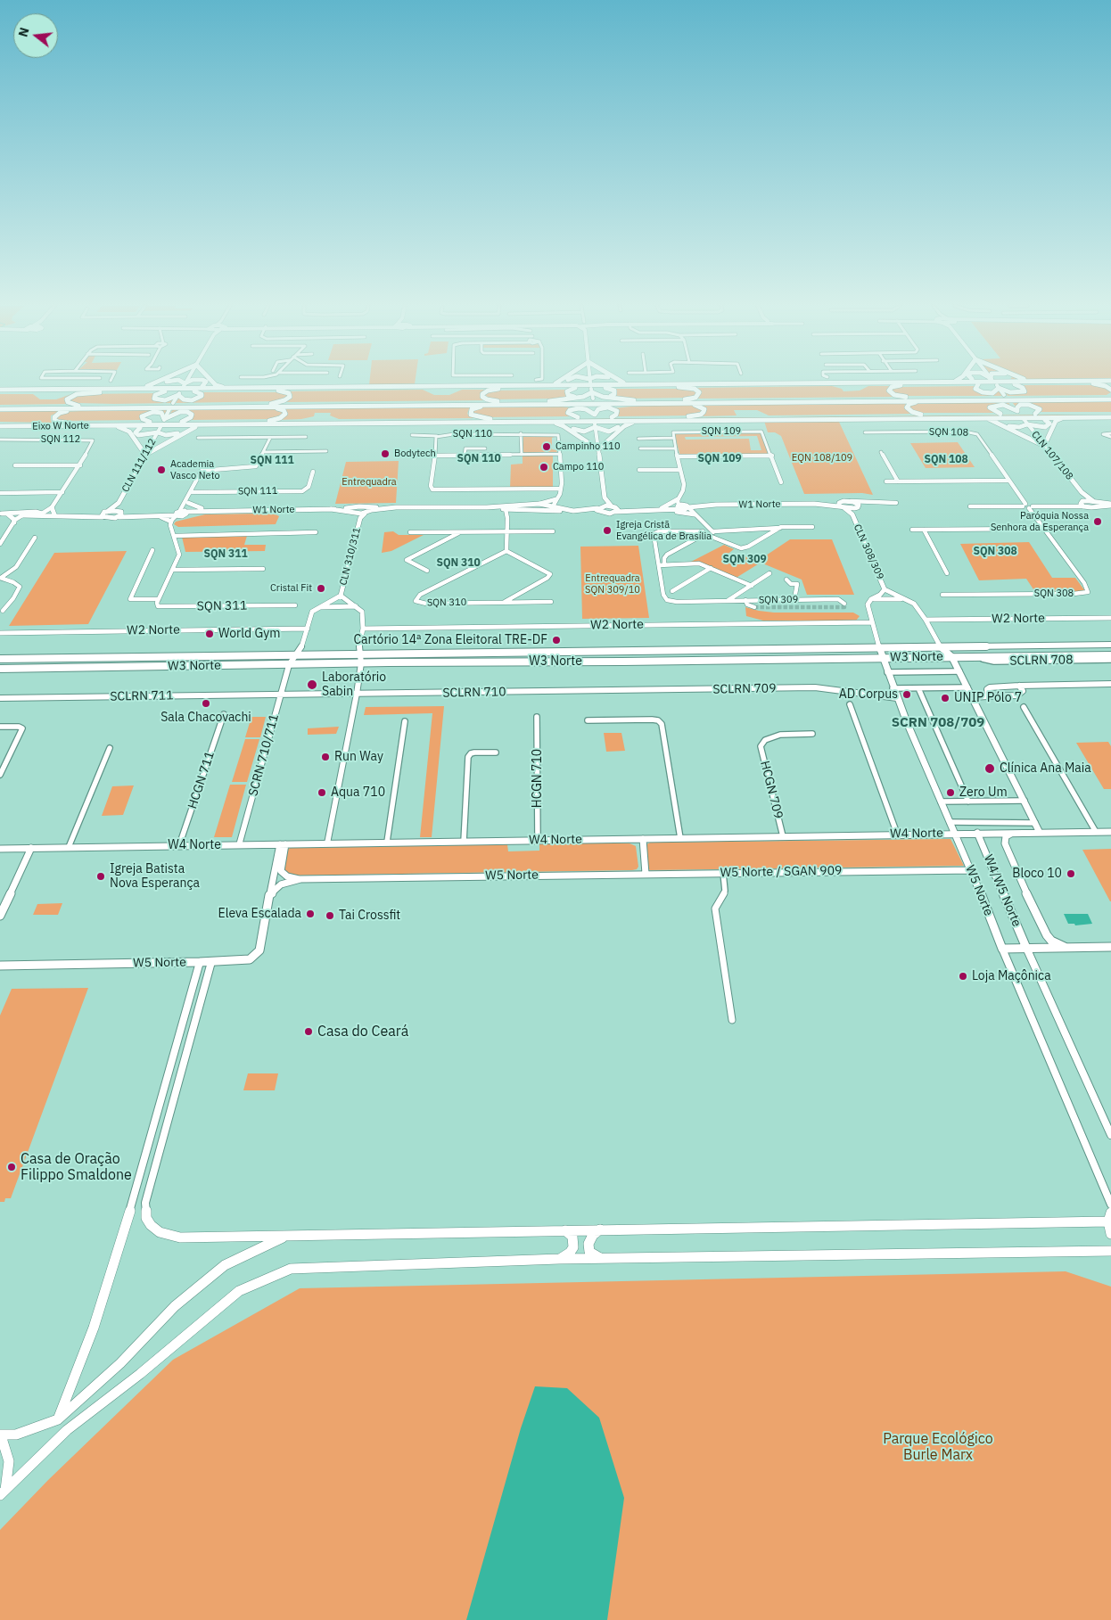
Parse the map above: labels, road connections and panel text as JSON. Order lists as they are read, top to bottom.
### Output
{
  "streets": {
    "main road": [
      "Eixo W Norte",
      "W3 Norte",
      "W4 Norte",
      "W5 Norte / SGAN 909",
      "W5 Norte",
      "W4/W5 Norte"
    ],
    "street": [
      "SQN 109",
      "SQN 108",
      "SQN 110",
      "SQN 112",
      "CLN 107/108",
      "CLN 111/112",
      "SQN 111",
      "W1 Norte",
      "CLN 308/309",
      "CLN 310/311",
      "SQN 308",
      "SQN 309",
      "SQN 310",
      "SQN 311",
      "W2 Norte",
      "SCLRN 708",
      "SCLRN 709",
      "SCLRN 710",
      "SCLRN 711",
      "SCRN 710/711",
      "HCGN 710",
      "HCGN 711",
      "HCGN 709"
    ]
  },
  "crossings": [
    ["CLN 111/112", "W1 Norte"],
    ["SQN 111", "W1 Norte"],
    ["W1 Norte", "CLN 308/309"],
    ["W3 Norte", "SCLRN 708"],
    ["W3 Norte", "SCRN 710/711"],
    ["SCLRN 709", "SCLRN 710"],
    ["SCLRN 710", "SCLRN 711"],
    ["SCLRN 710", "SCRN 710/711"],
    ["SCLRN 711", "SCRN 710/711"],
    ["SCRN 710/711", "W4 Norte"],
    ["HCGN 710", "W4 Norte"],
    ["HCGN 711", "W4 Norte"],
    ["HCGN 709", "W4 Norte"],
    ["W4 Norte", "W5 Norte"],
    ["W4 Norte", "W4/W5 Norte"],
    ["W5 Norte / SGAN 909", "W5 Norte"]
  ],
  "districts": [
    "SQN 110",
    "SQN 109",
    "SQN 108",
    "SQN 111",
    "SQN 308",
    "SQN 311",
    "SQN 309",
    "SQN 310",
    "SCRN 708/709"
  ],
  "parks": [
    "EQN 108/109",
    "Entrequadra",
    "Entrequadra SQN 309/10",
    "Parque Ecológico Burle Marx"
  ],
  "places": [
    "Campinho 110",
    "Bodytech",
    "Campo 110",
    "Academia Vasco Neto",
    "Paróquia Nossa Senhora da Esperança",
    "Igreja Cristã Evangélica de Brasília",
    "Cristal Fit",
    "World Gym",
    "Cartório 14ª Zona Eleitoral TRE-DF",
    "Laboratório Sabin",
    "AD Corpus",
    "UNIP Pólo 7",
    "Sala Chacovachi",
    "Run Way",
    "Clínica Ana Maia",
    "Aqua 710",
    "Zero Um",
    "Bloco 10",
    "Igreja Batista Nova Esperança",
    "Eleva Escalada",
    "Tai Crossfit",
    "Loja Maçônica",
    "Casa do Ceará",
    "Casa de Oração Filippo Smaldone"
  ],
  "north": "left"
}
